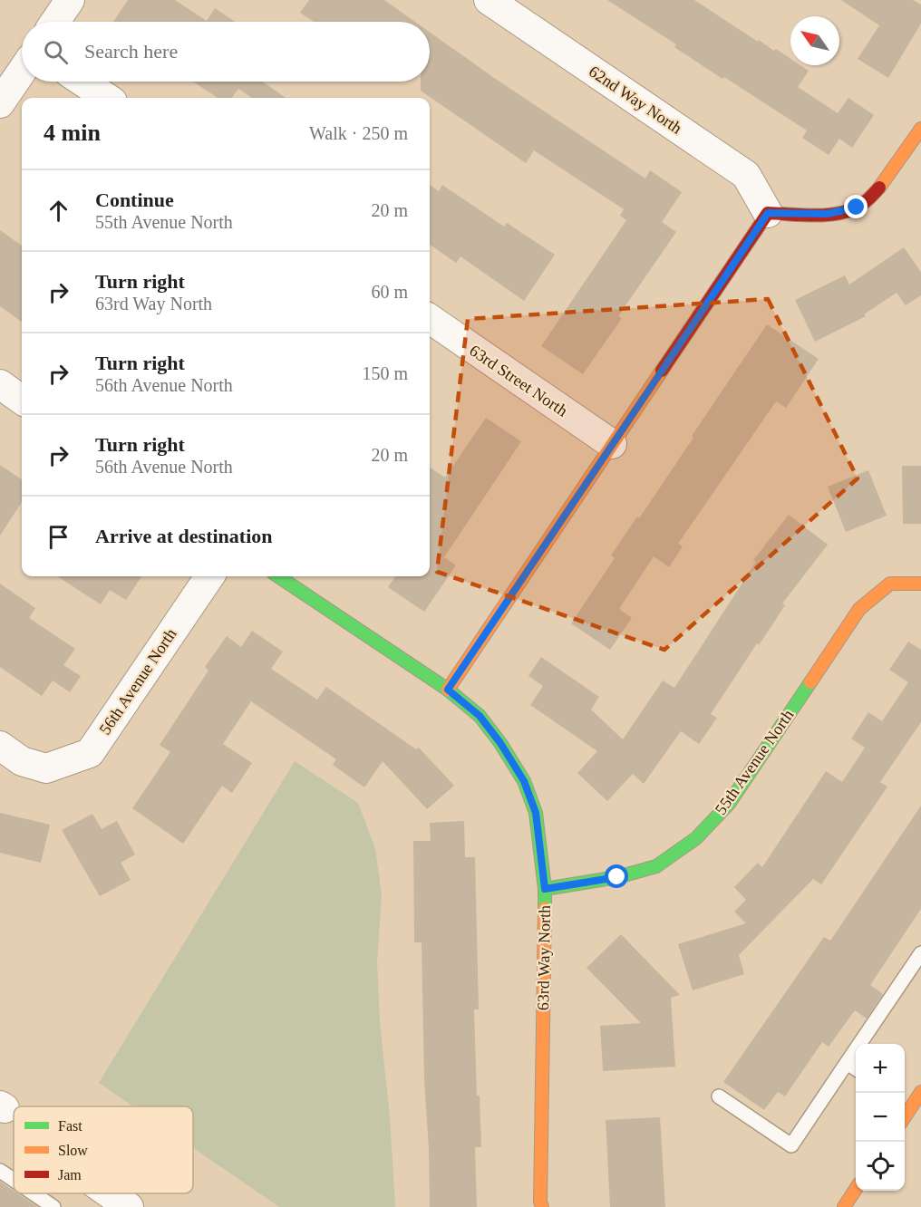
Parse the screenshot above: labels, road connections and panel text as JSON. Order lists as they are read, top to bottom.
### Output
{
  "streets": {
    "street": [
      "62nd Way North",
      "63rd Street North",
      "56th Avenue North",
      "55th Avenue North",
      "63rd Way North"
    ]
  },
  "crossings": [
    ["55th Avenue North", "63rd Way North"]
  ],
  "legend": ["Fast", "Slow", "Jam"],
  "north": "top left",
  "page": {
    "search": "Search here",
    "heading": ["4 min", "Walk · 250 m"],
    "list": [
      ["Continue", "55th Avenue North", "20 m"],
      ["Turn right", "63rd Way North", "60 m"],
      ["Turn right", "56th Avenue North", "150 m"],
      ["Turn right", "56th Avenue North", "20 m"],
      "Arrive at destination"
    ],
    "map_buttons": ["+", "−"]
  }
}
